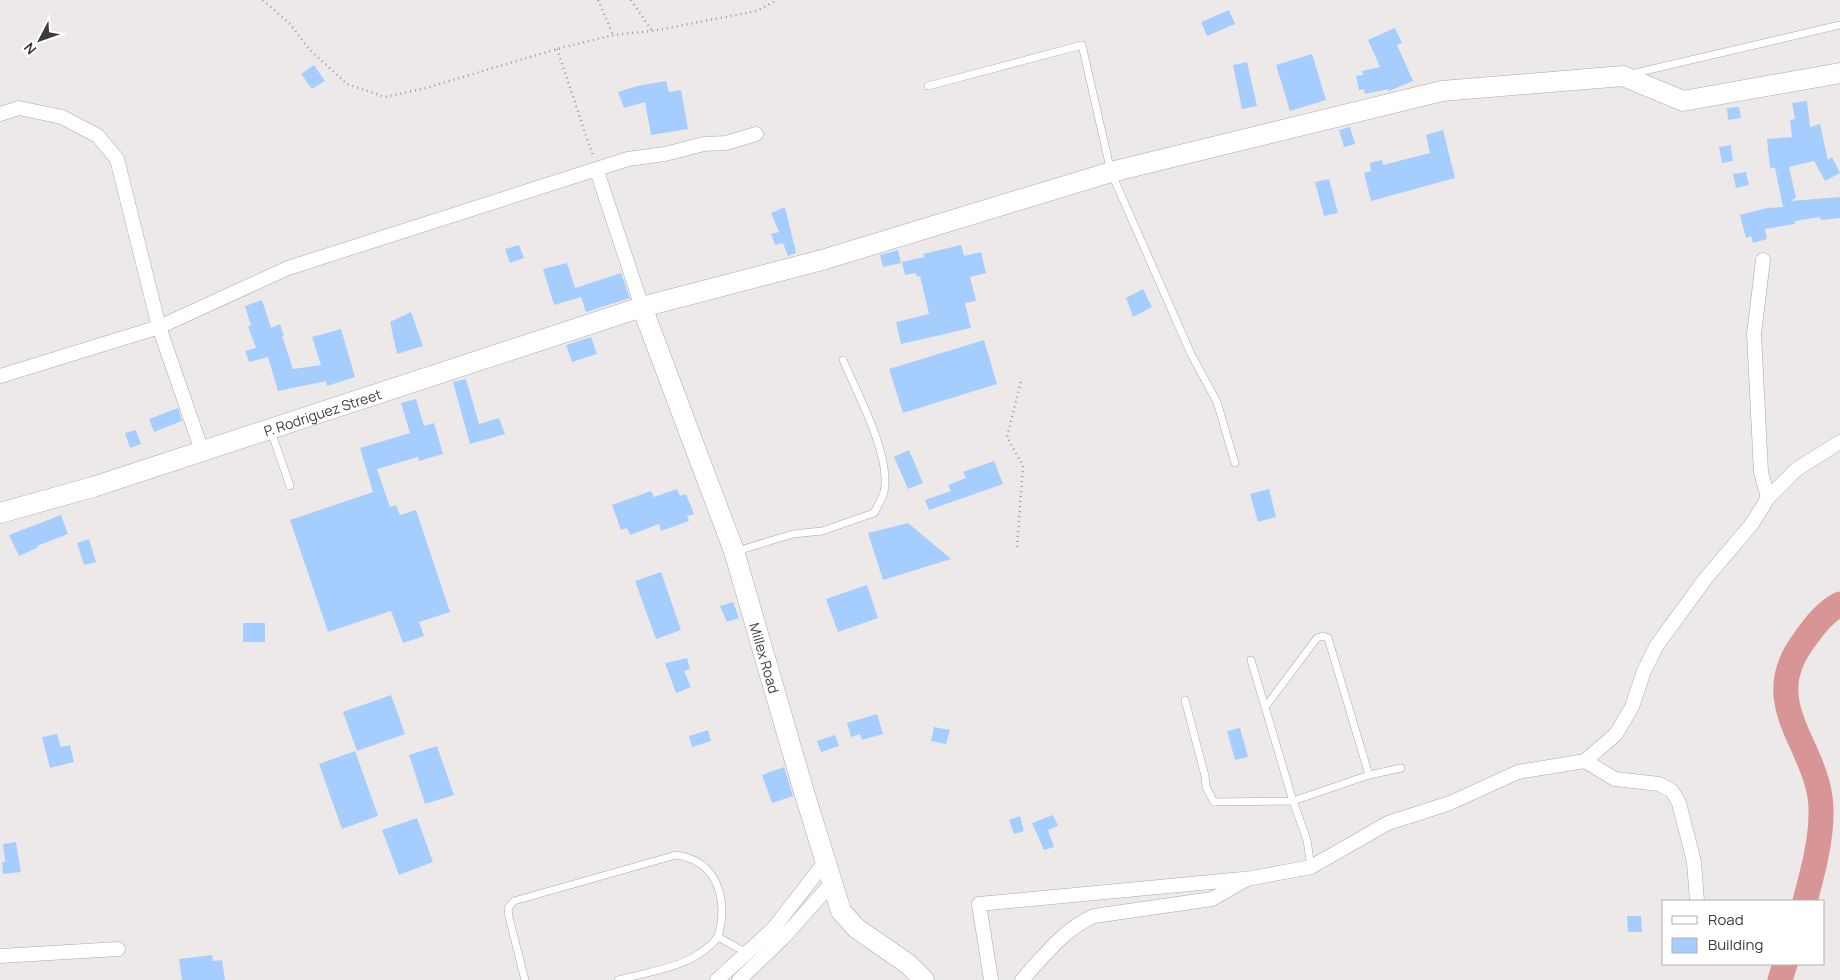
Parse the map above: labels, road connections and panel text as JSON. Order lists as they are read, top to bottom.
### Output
{
  "streets": {
    "street": ["P. Rodriguez Street", "Millex Road"]
  },
  "crossings": [
    ["P. Rodriguez Street", "Millex Road"]
  ],
  "legend": ["Road", "Building"],
  "north": "bottom left"
}
